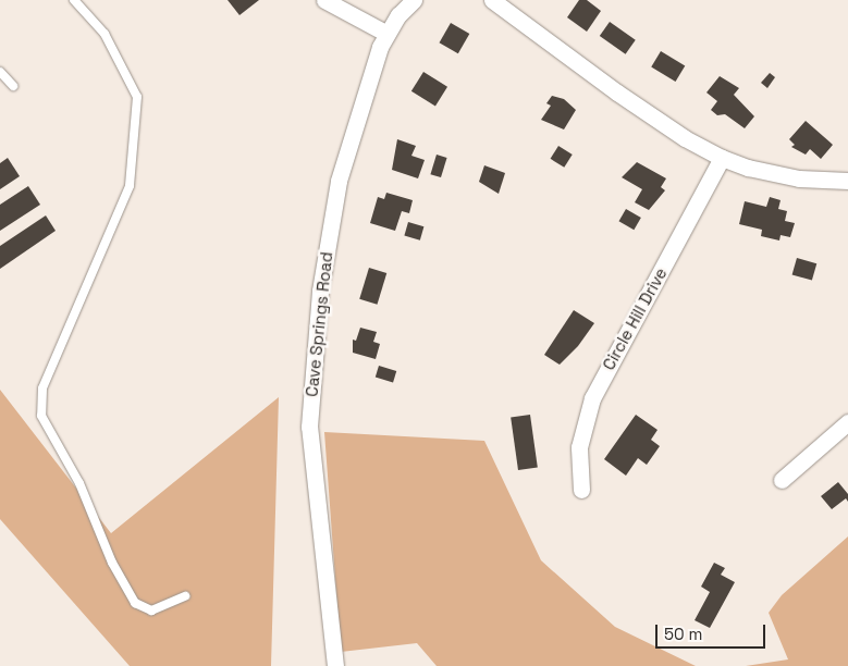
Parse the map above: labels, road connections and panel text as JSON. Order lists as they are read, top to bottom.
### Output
{
  "streets": {
    "street": ["Circle Hill Drive", "Cave Springs Road"]
  },
  "scale_bar": "50 m"
}
